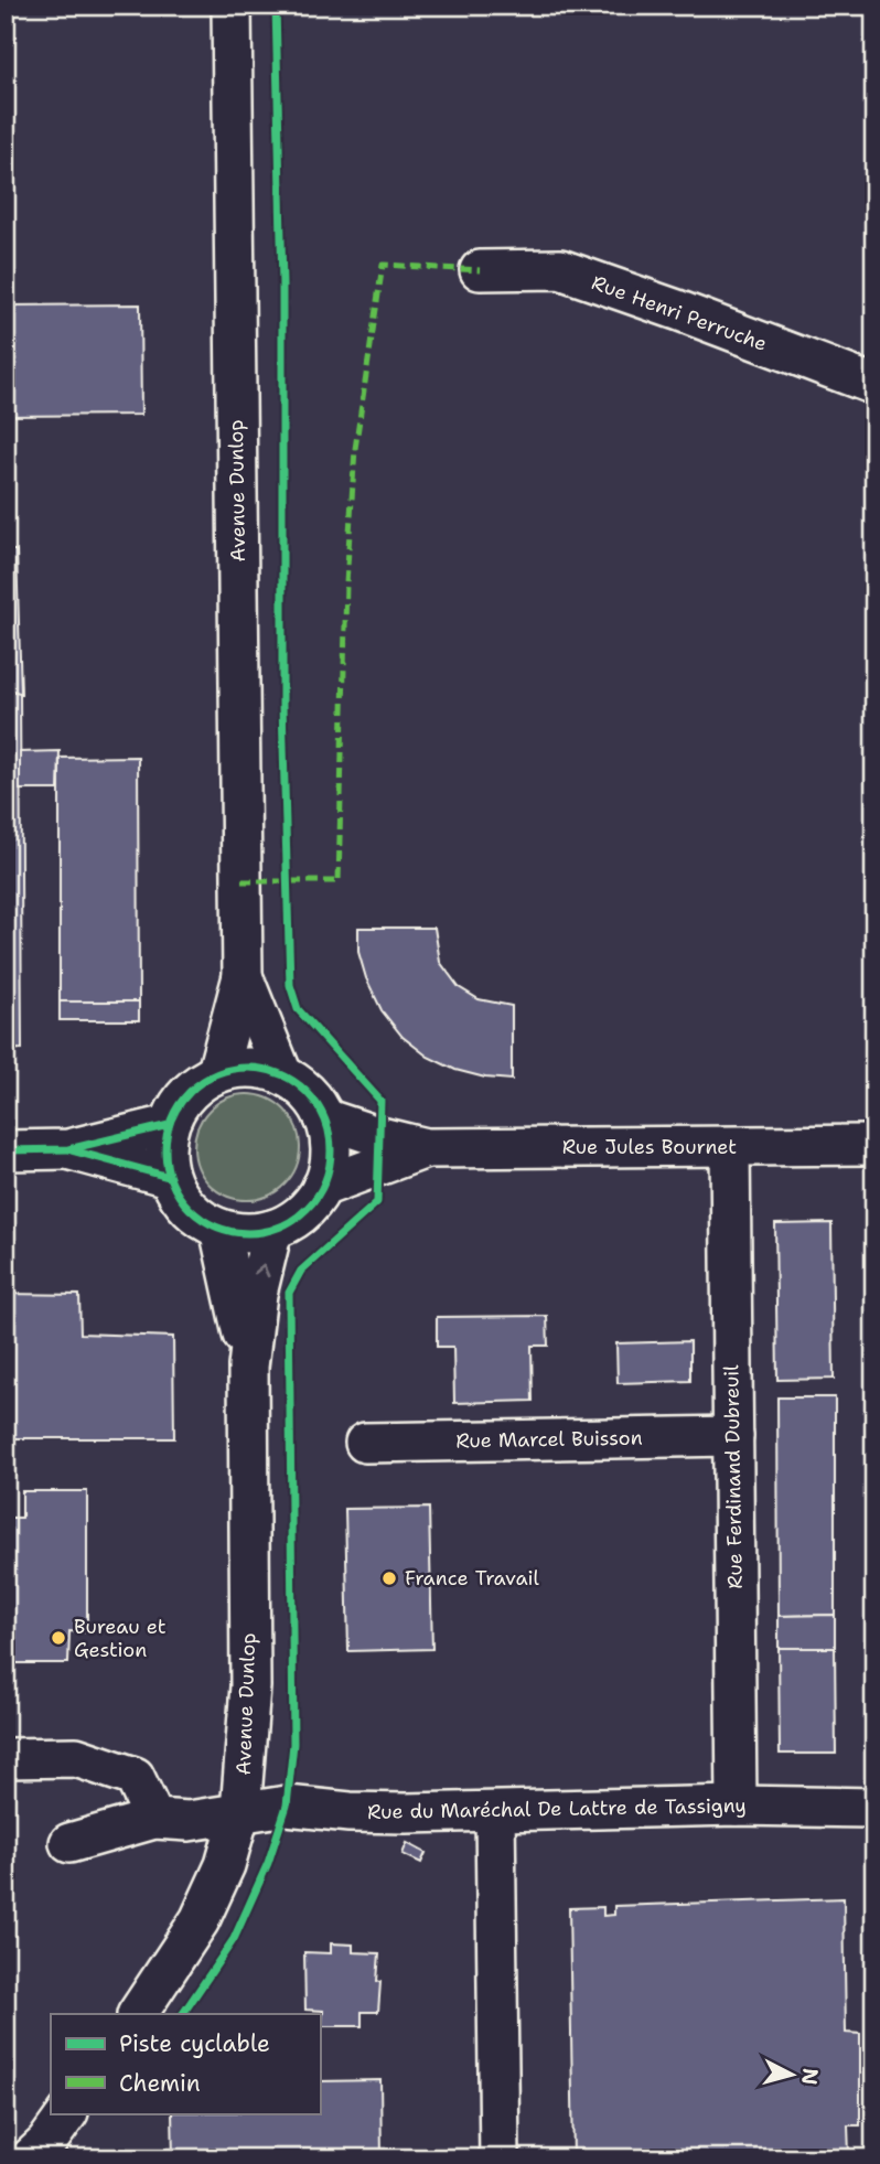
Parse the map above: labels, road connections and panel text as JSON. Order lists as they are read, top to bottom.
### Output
{
  "streets": {
    "street": [
      "Rue Henri Perruche",
      "Avenue Dunlop",
      "Rue Jules Bournet",
      "Rue Marcel Buisson",
      "Rue Ferdinand Dubreuil",
      "Rue du Maréchal De Lattre de Tassigny"
    ]
  },
  "crossings": [
    ["Avenue Dunlop", "Rue Jules Bournet"],
    ["Avenue Dunlop", "Rue du Maréchal De Lattre de Tassigny"],
    ["Rue Jules Bournet", "Rue Ferdinand Dubreuil"],
    ["Rue Marcel Buisson", "Rue Ferdinand Dubreuil"],
    ["Rue Ferdinand Dubreuil", "Rue du Maréchal De Lattre de Tassigny"]
  ],
  "places": ["France Travail", "Bureau et Gestion"],
  "legend": ["Piste cyclable", "Chemin"],
  "north": "right"
}
